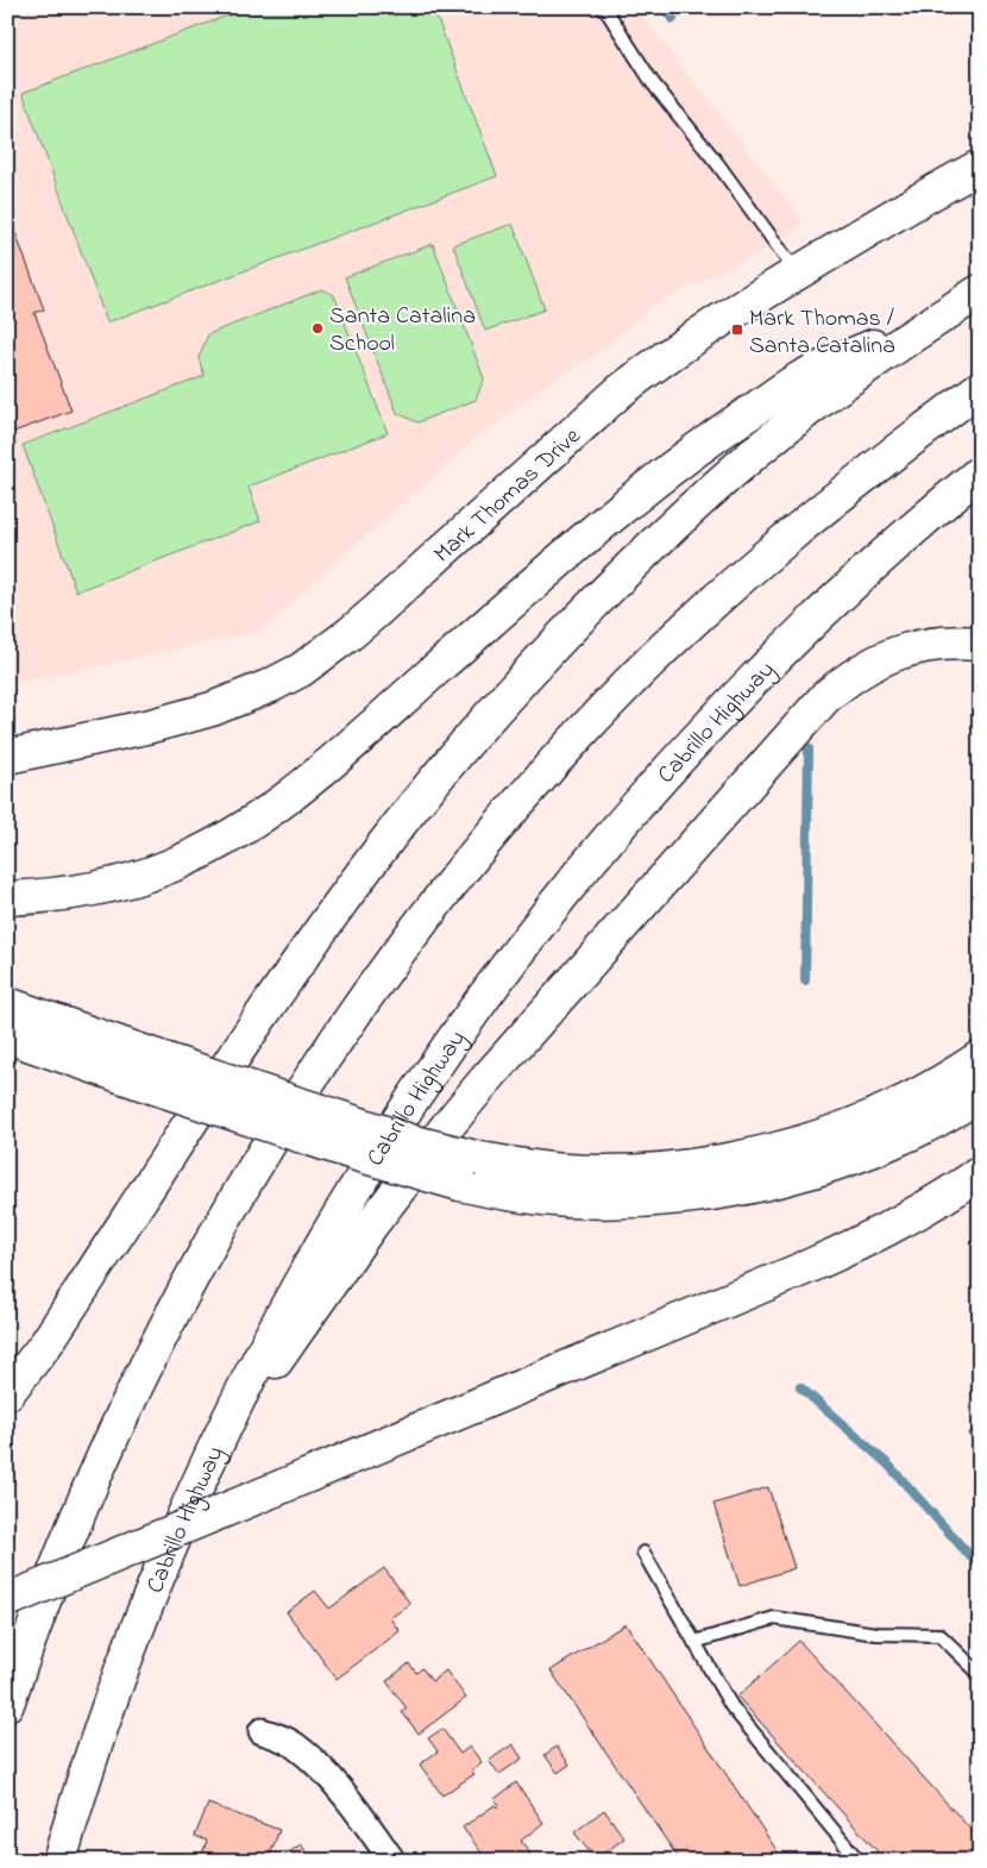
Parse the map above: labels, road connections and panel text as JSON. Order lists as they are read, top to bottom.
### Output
{
  "streets": {
    "main road": ["Mark Thomas Drive", "Cabrillo Highway"]
  },
  "places": {
    "other": ["Santa Catalina School"],
    "transit": ["Mark Thomas / Santa Catalina"]
  }
}
